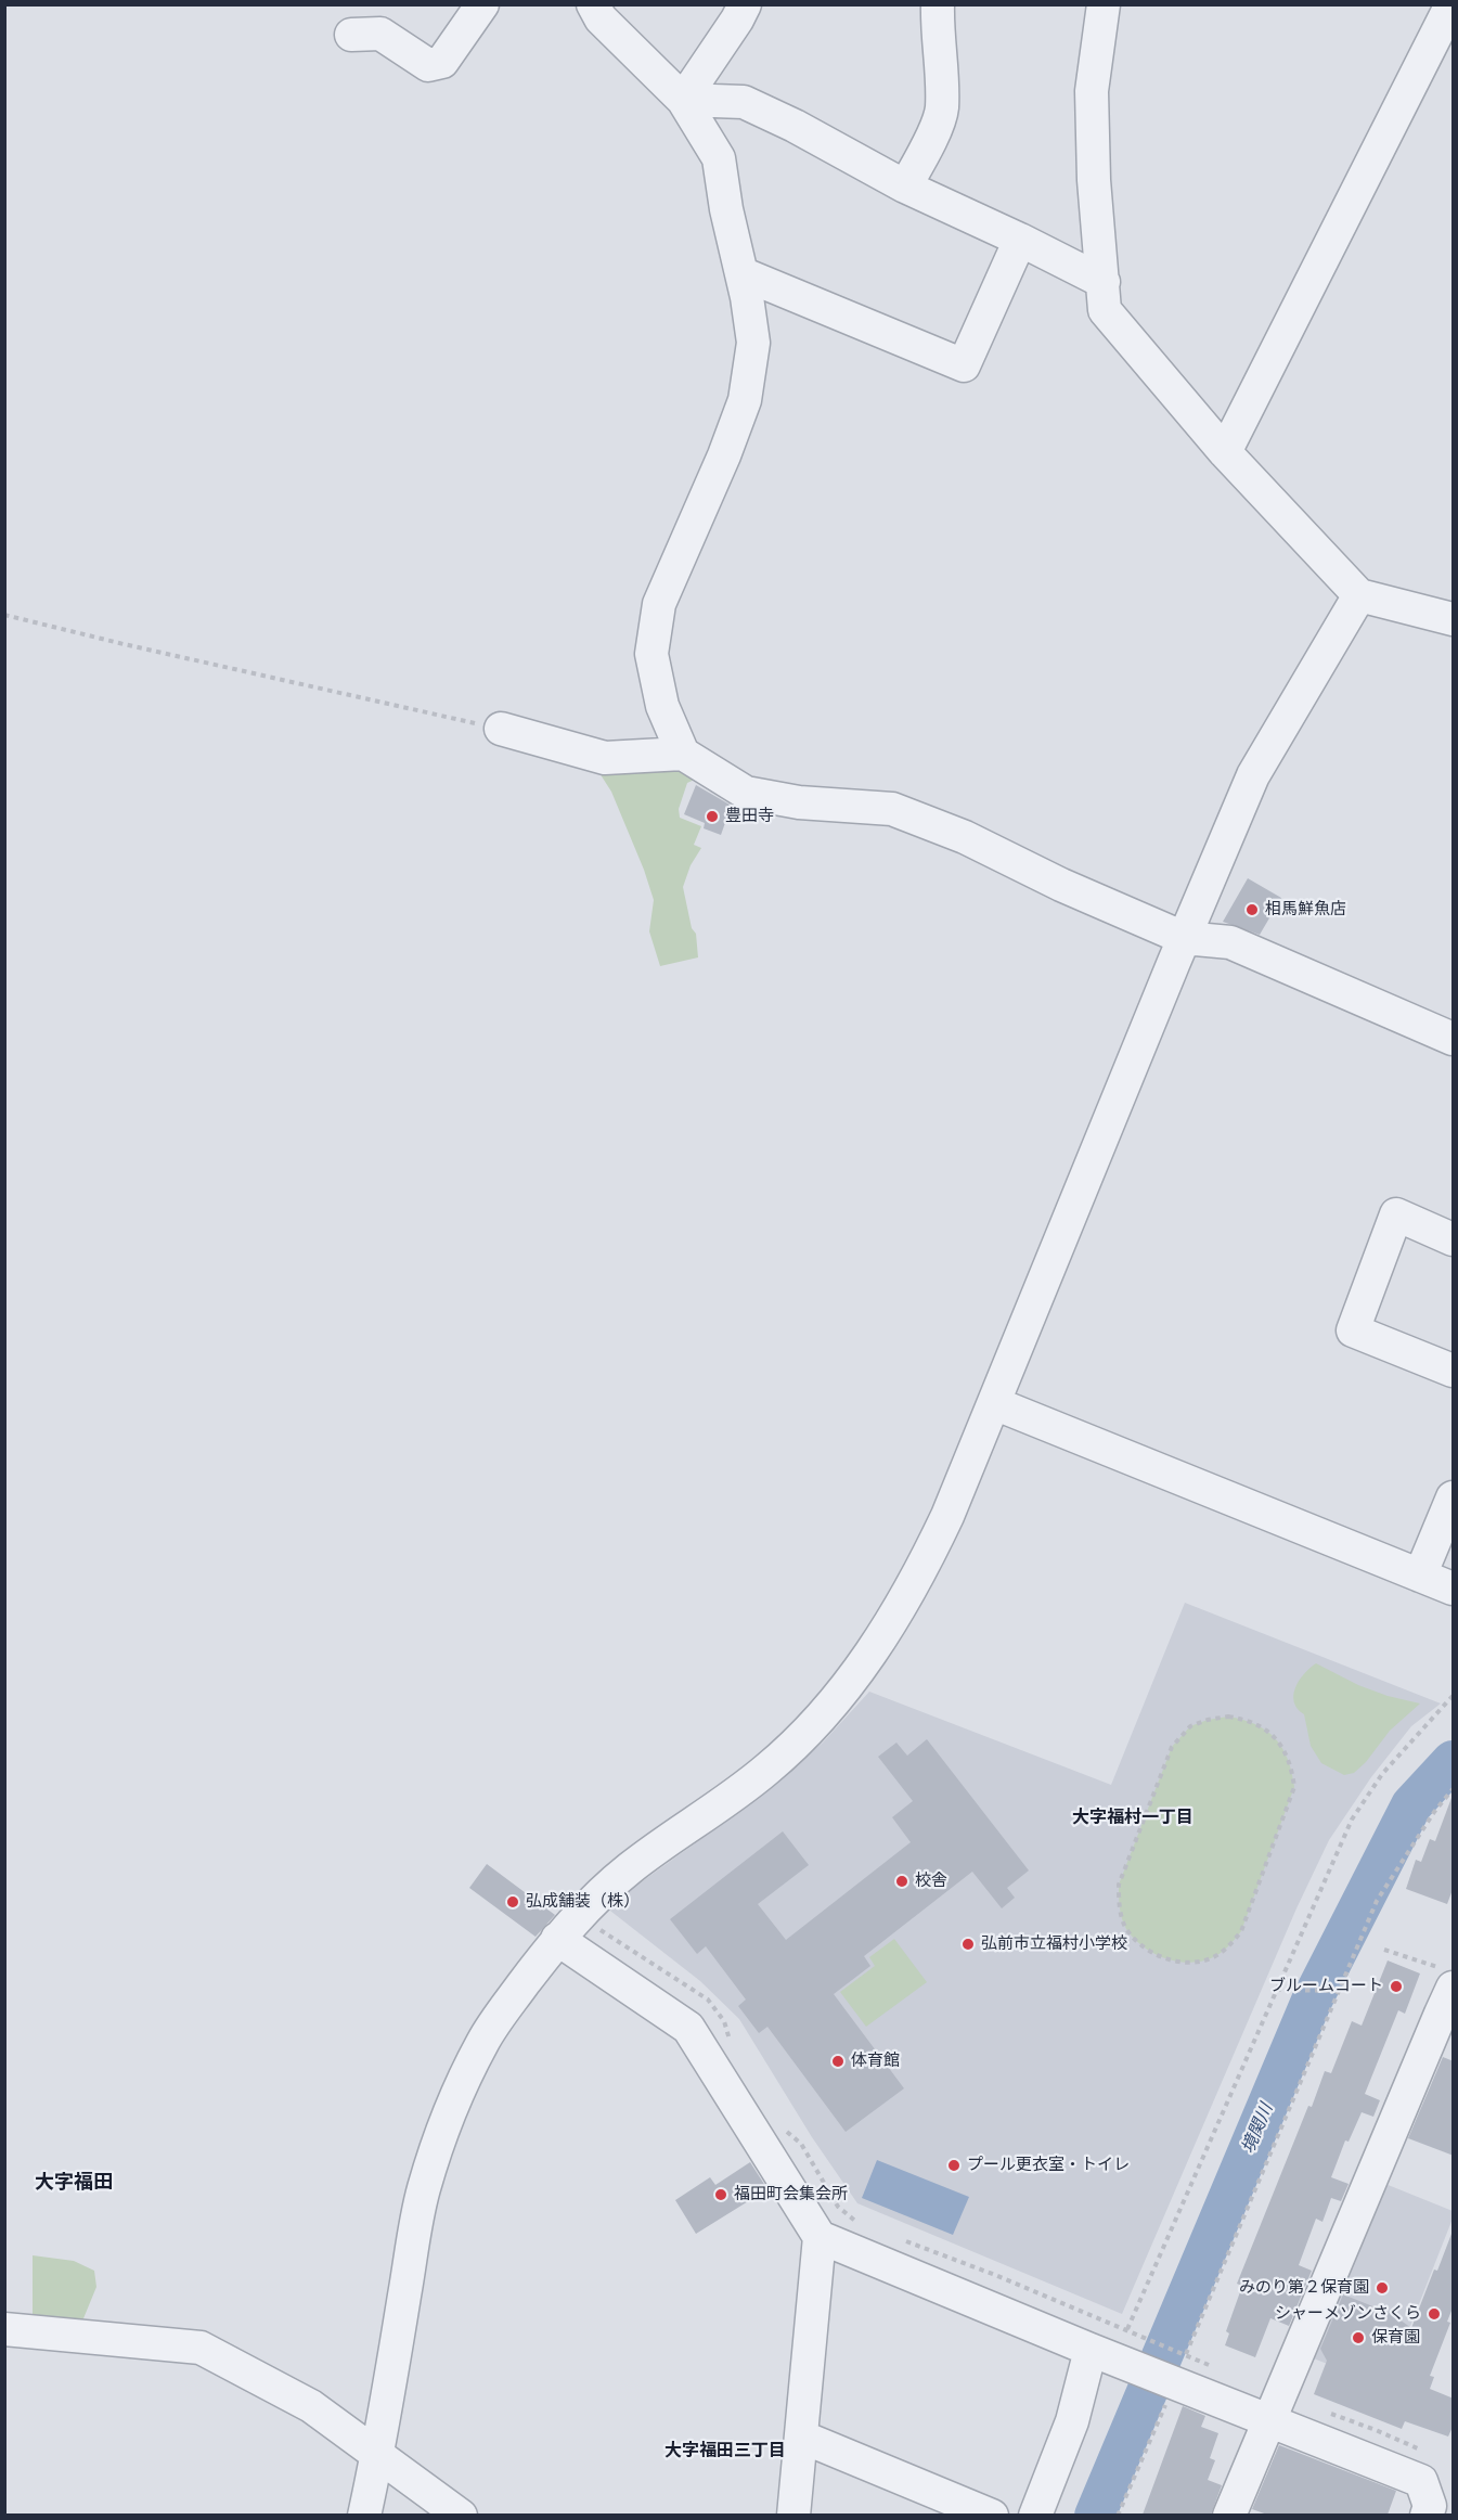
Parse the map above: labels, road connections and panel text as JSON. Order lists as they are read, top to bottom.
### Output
{
  "districts": ["大字福村一丁目", "大字福田", "大字福田三丁目"],
  "water": ["境関川"],
  "places": [
    "豊田寺",
    "相馬鮮魚店",
    "校舎",
    "弘成舗装（株）",
    "弘前市立福村小学校",
    "ブルームコート",
    "体育館",
    "プール更衣室・トイレ",
    "福田町会集会所",
    "みのり第２保育園",
    "シャーメゾンさくら",
    "保育園"
  ]
}
